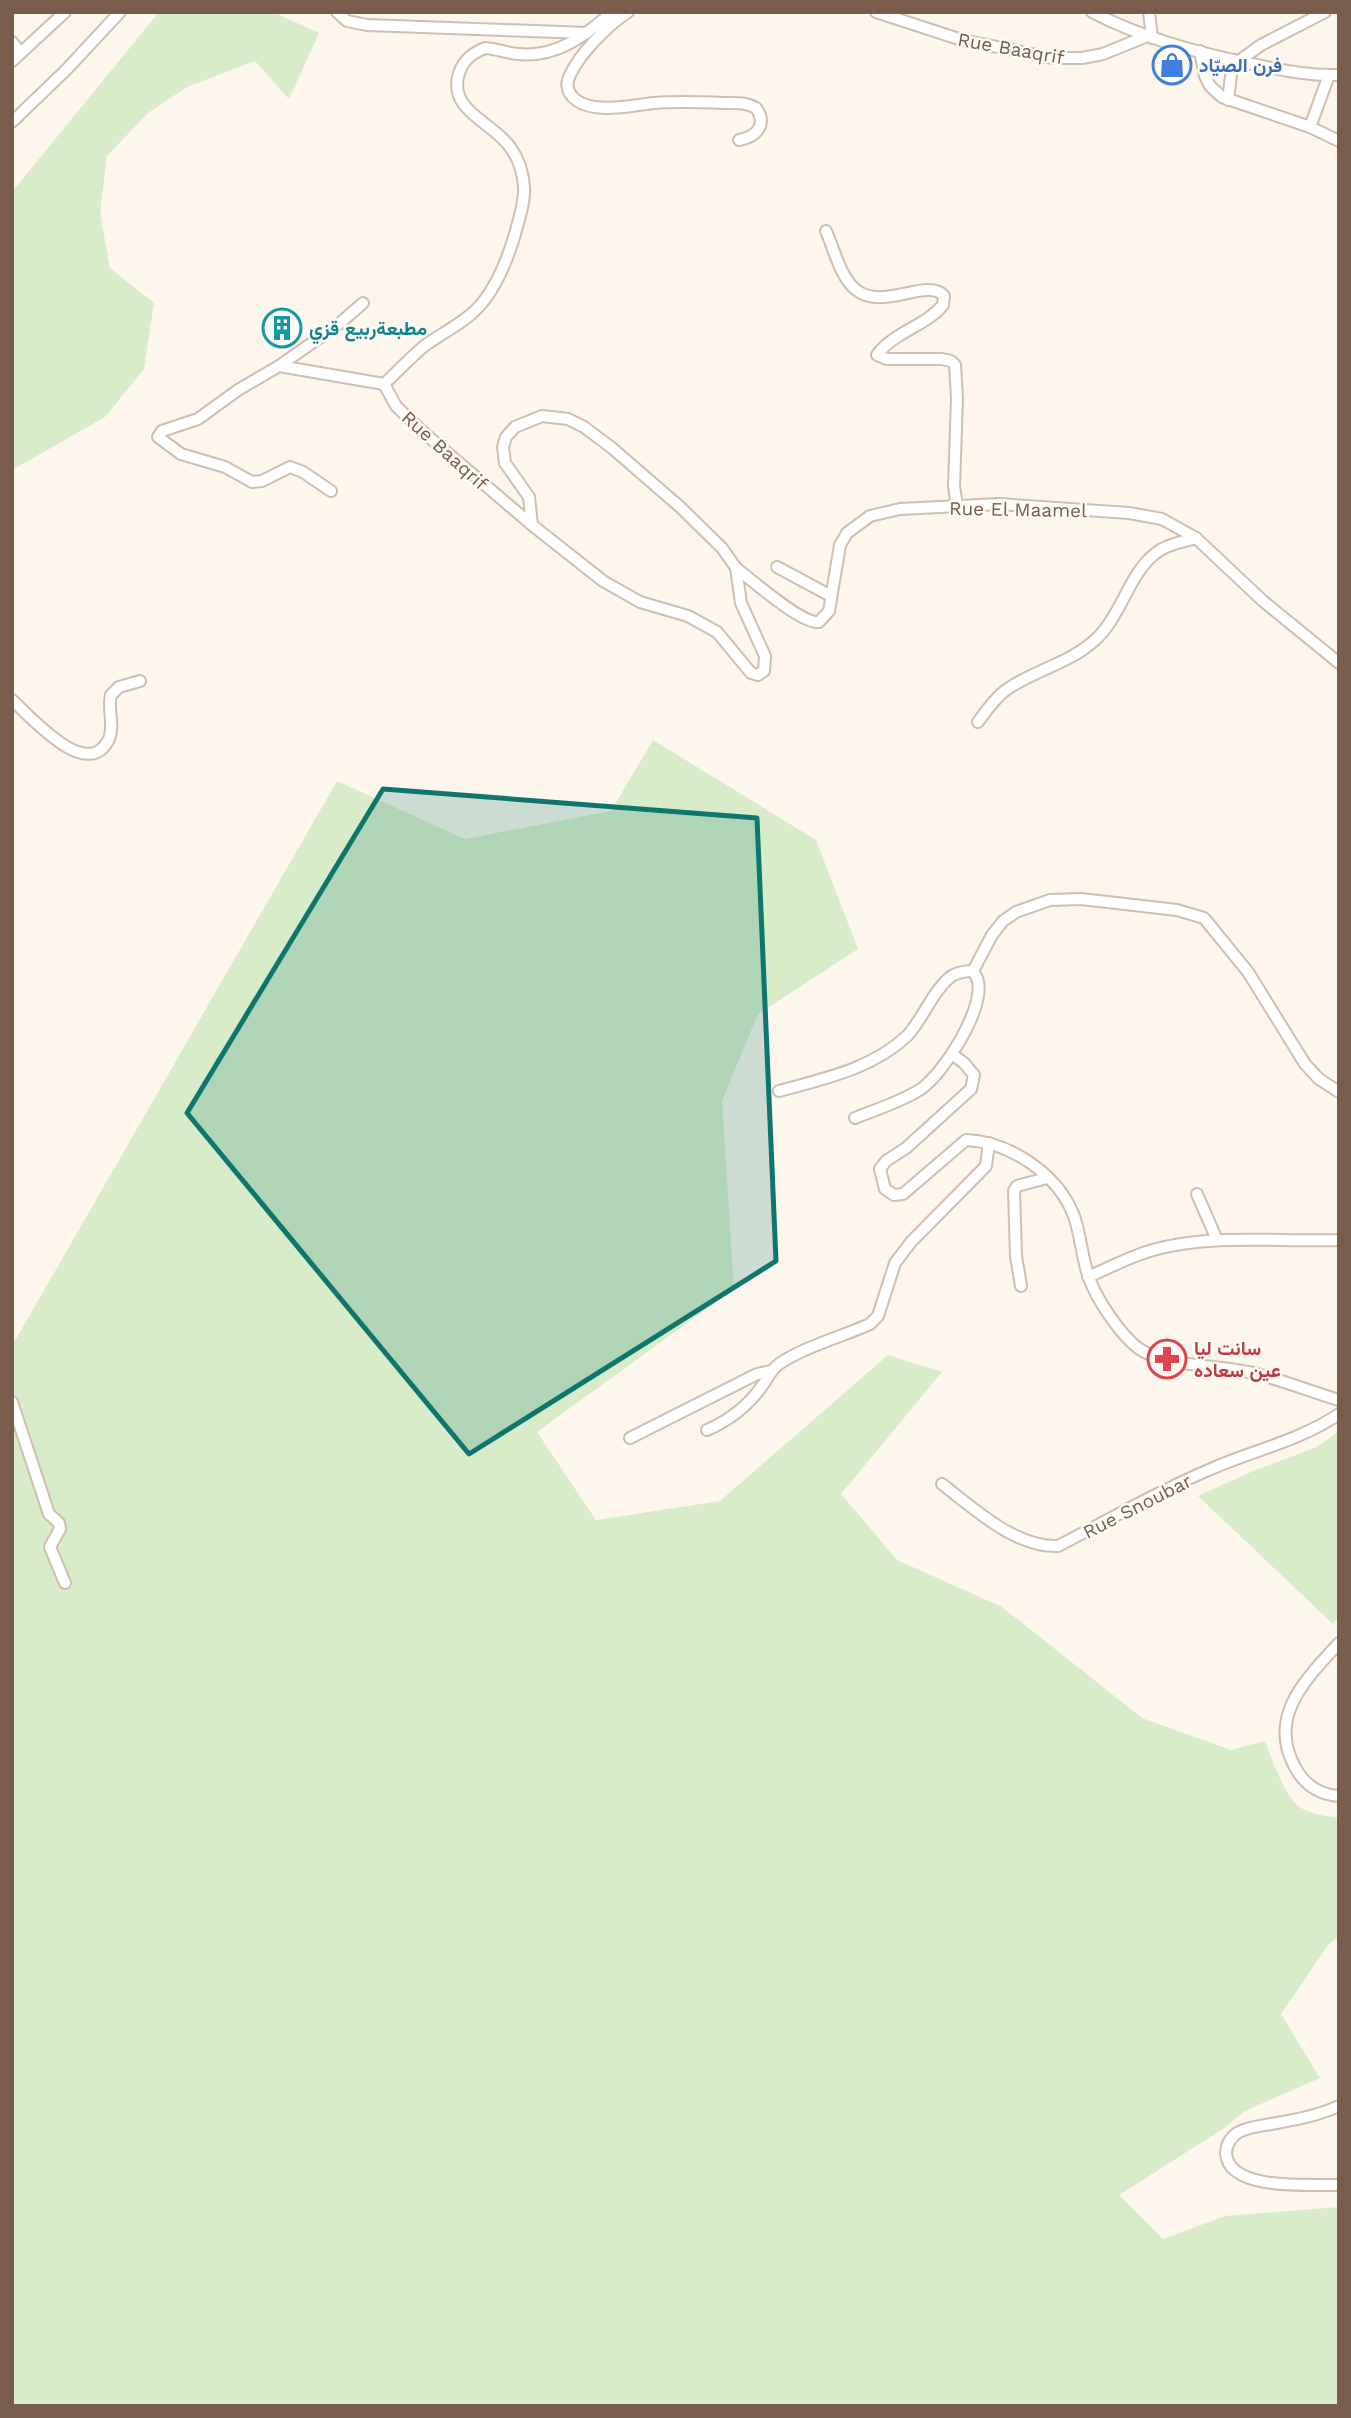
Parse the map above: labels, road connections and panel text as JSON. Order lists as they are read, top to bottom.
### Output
{
  "streets": {
    "street": ["Rue Baaqrif", "Rue El Maamel", "Rue Snoubar"]
  },
  "crossings": [
    ["Rue Baaqrif", "Rue El Maamel"]
  ],
  "places": {
    "shop": ["فرن الصيّاد"],
    "building": ["مطبعةربيع قزي"],
    "pharmacy": ["سانت ليا عين سعاده"]
  }
}
